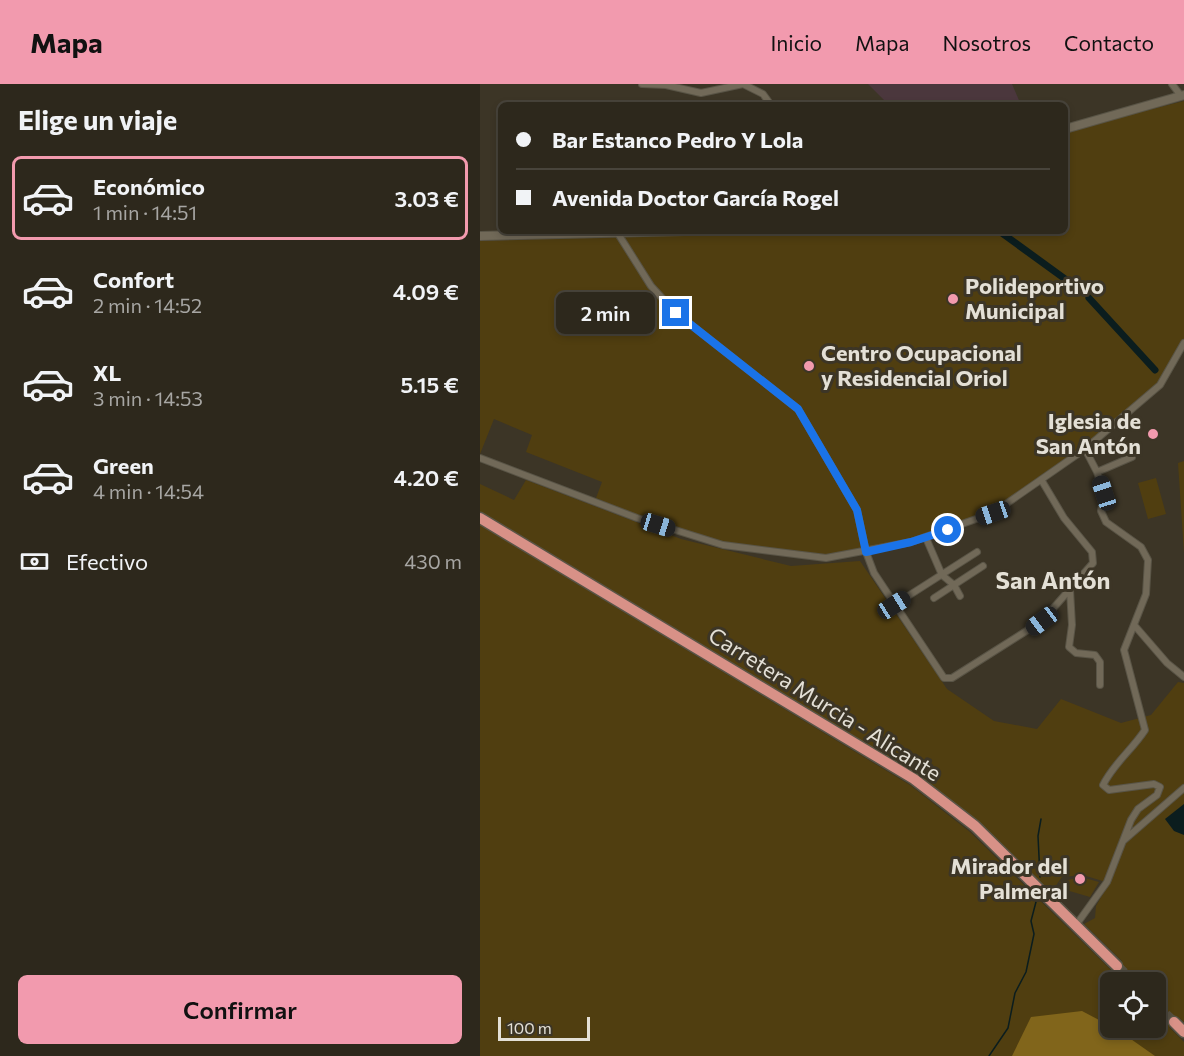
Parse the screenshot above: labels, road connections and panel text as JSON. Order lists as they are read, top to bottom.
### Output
{
  "streets": {
    "highway": ["Carretera Murcia - Alicante"]
  },
  "districts": ["San Antón"],
  "places": [
    "Polideportivo Municipal",
    "Centro Ocupacional y Residencial Oriol",
    "Iglesia de San Antón",
    "Mirador del Palmeral"
  ],
  "scale_bar": "100 m",
  "page": {
    "header": "Mapa",
    "nav": [
      "Inicio",
      "Mapa",
      "Nosotros",
      "Contacto"
    ],
    "heading": "Elige un viaje",
    "banner": ["Bar Estanco Pedro Y Lola", "Avenida Doctor García Rogel"],
    "list": [
      {
        "name": "Económico",
        "note": "1 min · 14:51",
        "value": "3.03 €"
      },
      {
        "name": "Confort",
        "note": "2 min · 14:52",
        "value": "4.09 €"
      },
      {
        "name": "XL",
        "note": "3 min · 14:53",
        "value": "5.15 €"
      },
      {
        "name": "Green",
        "note": "4 min · 14:54",
        "value": "4.20 €"
      }
    ],
    "bubble": "2 min",
    "pay": ["Efectivo", "430 m"],
    "buttons": "Confirmar",
    "scale": "100 m"
  }
}
